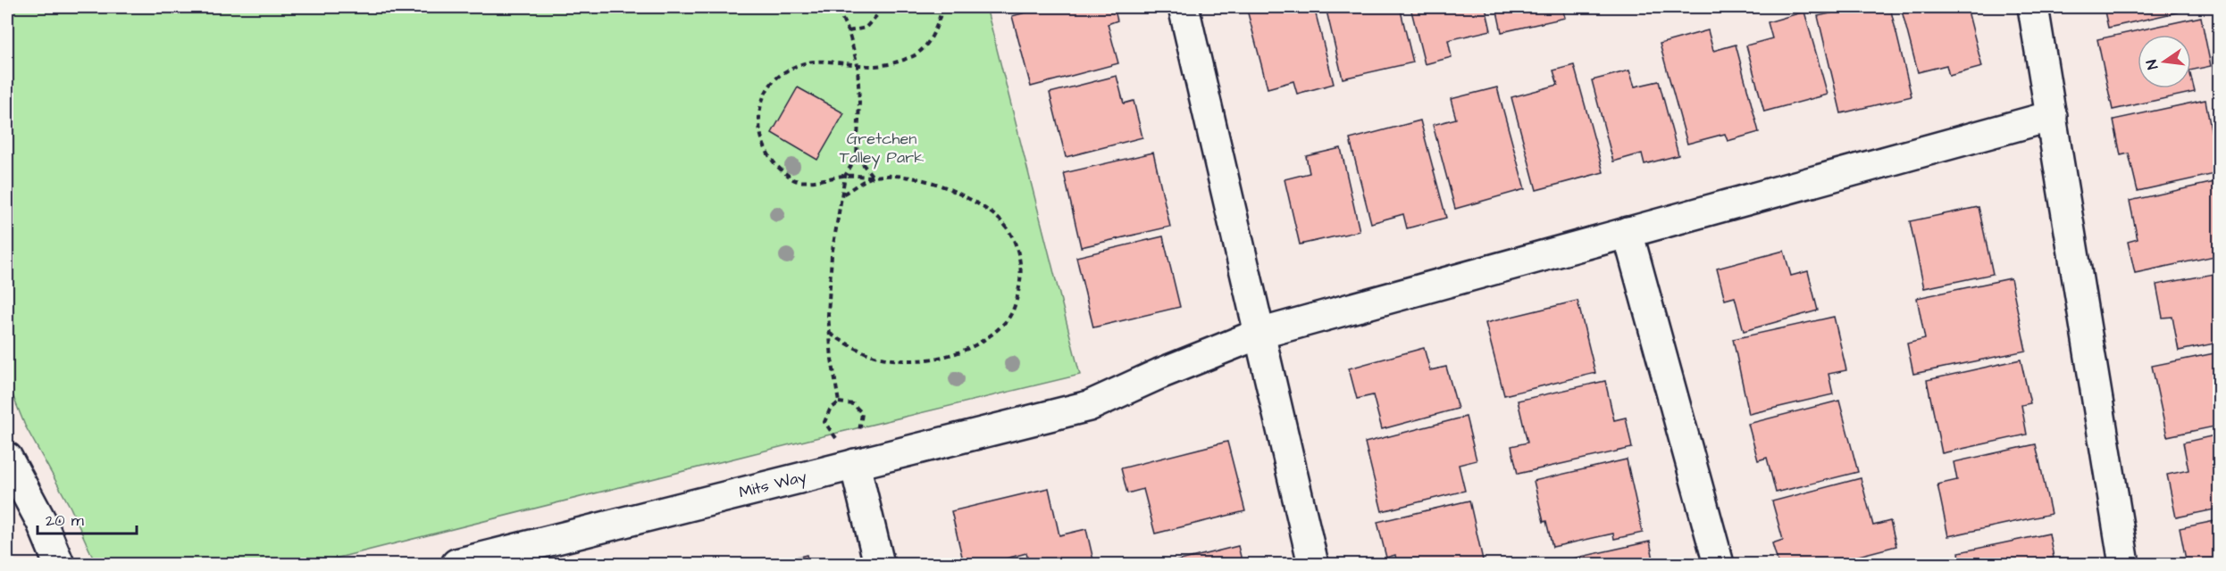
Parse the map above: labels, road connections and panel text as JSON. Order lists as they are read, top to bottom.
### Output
{
  "streets": {
    "street": ["Mits Way"]
  },
  "parks": ["Gretchen Talley Park"],
  "scale_bar": "20 m",
  "north": "left"
}
